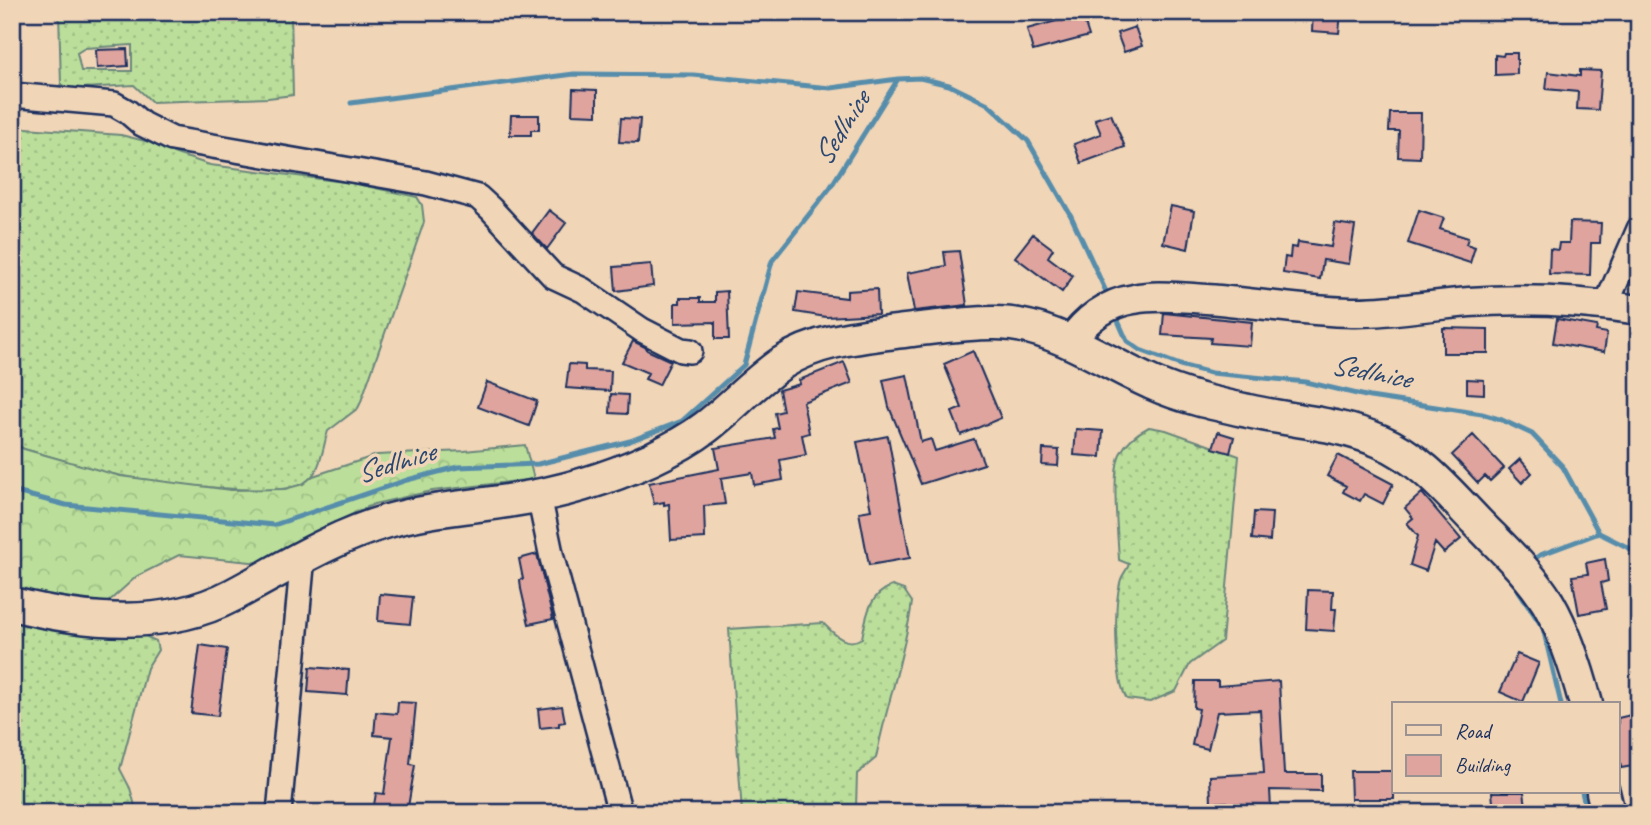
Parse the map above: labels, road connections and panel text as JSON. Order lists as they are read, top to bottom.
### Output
{
  "water": ["Sedlnice"],
  "legend": ["Road", "Building"]
}
